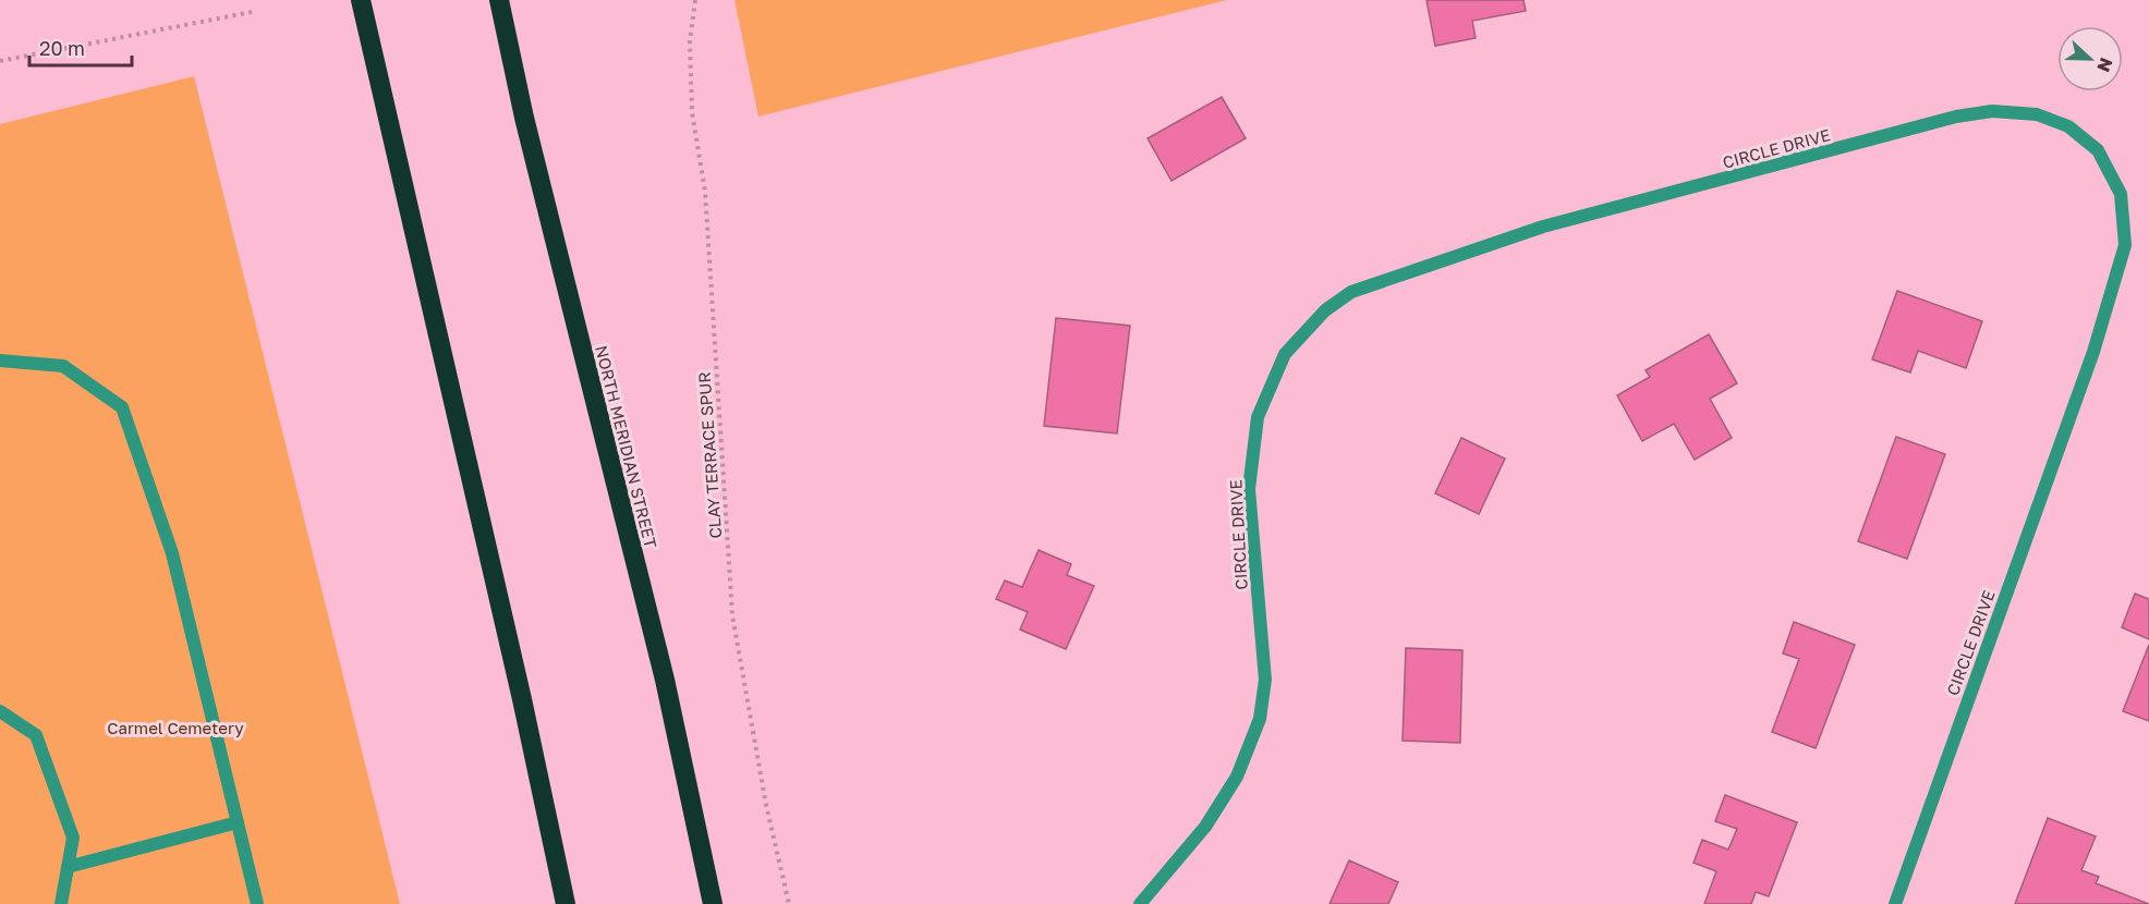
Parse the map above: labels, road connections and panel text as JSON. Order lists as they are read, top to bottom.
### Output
{
  "streets": {
    "highway": ["NORTH MERIDIAN STREET"],
    "street": ["CIRCLE DRIVE"],
    "path": ["CLAY TERRACE SPUR"]
  },
  "parks": ["Carmel Cemetery"],
  "scale_bar": "20 m",
  "north": "right"
}
